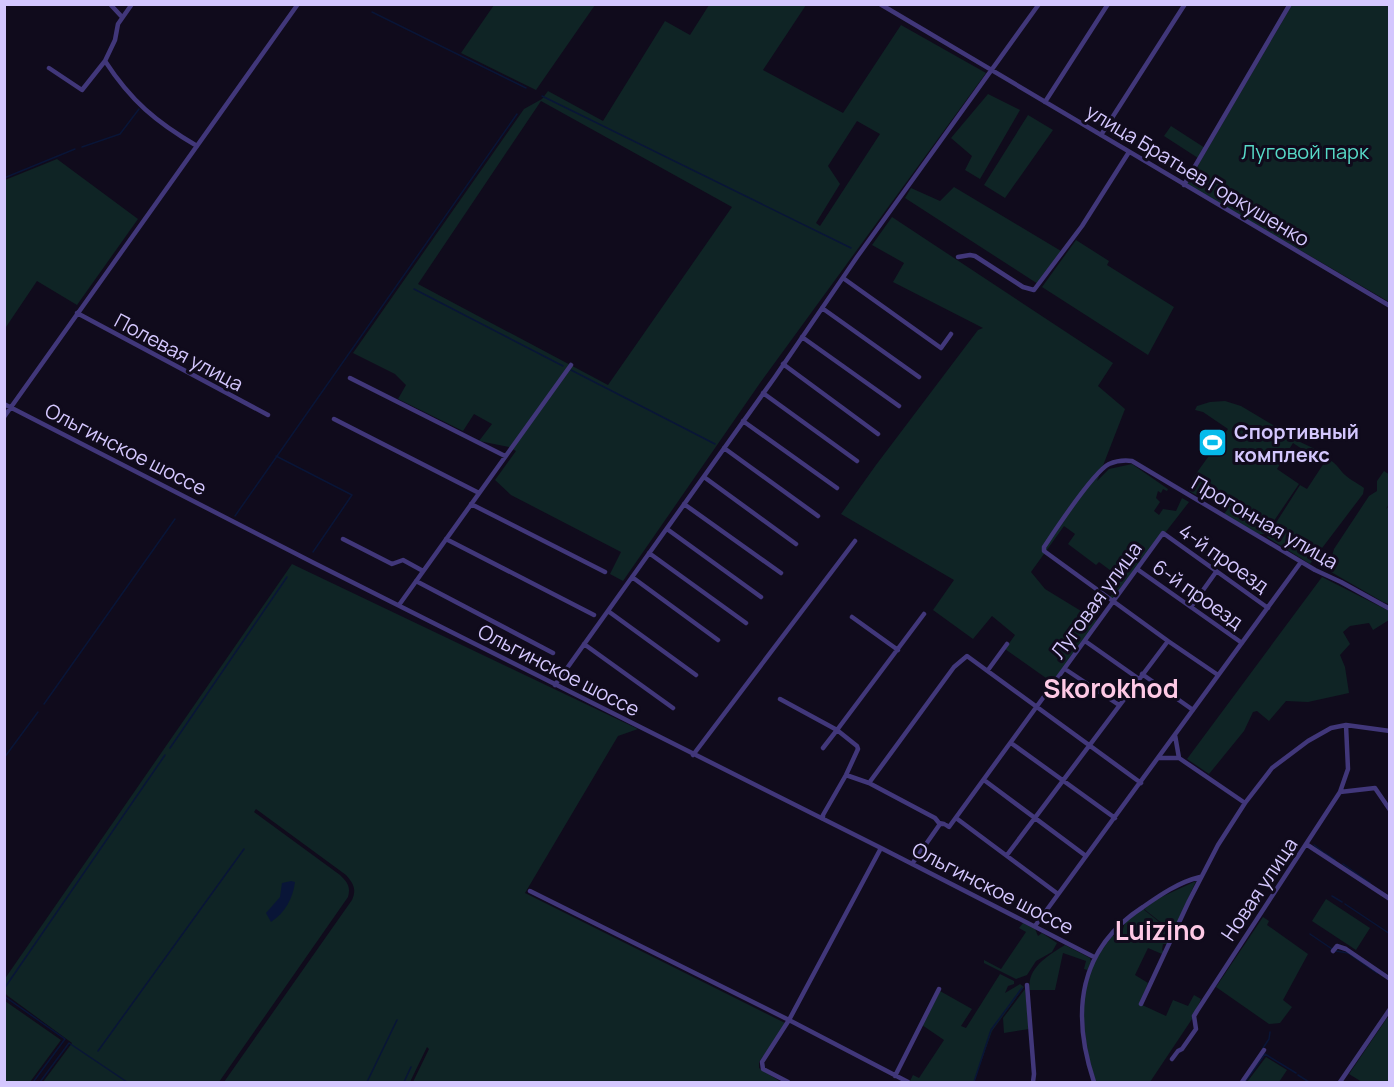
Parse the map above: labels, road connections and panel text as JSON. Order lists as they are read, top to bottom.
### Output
{
  "streets": {
    "street": [
      "улица Братьев Горкушенко",
      "Полевая улица",
      "Ольгинское шоссе",
      "Прогонная улица",
      "4-й проезд",
      "6-й проезд",
      "Луговая улица",
      "Новая улица"
    ]
  },
  "crossings": [
    ["Ольгинское шоссе", "Луговая улица"],
    ["Прогонная улица", "Луговая улица"],
    ["4-й проезд", "Луговая улица"],
    ["6-й проезд", "Луговая улица"]
  ],
  "districts": ["Skorokhod", "Luizino"],
  "parks": ["Луговой парк"],
  "places": {
    "sports": ["Спортивный комплекс"]
  }
}
